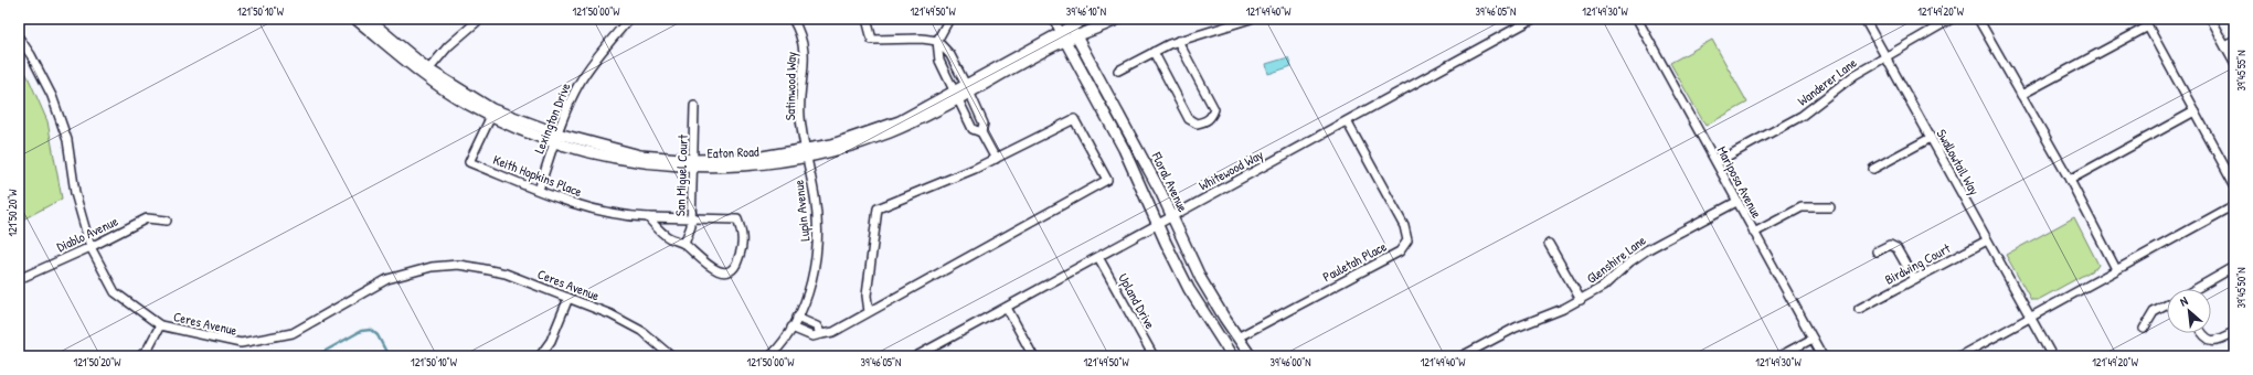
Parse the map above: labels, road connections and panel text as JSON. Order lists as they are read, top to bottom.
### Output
{
  "streets": {
    "street": [
      "Wanderer Lane",
      "Satinwood Way",
      "Lexington Drive",
      "Eaton Road",
      "Swallowtail Way",
      "Whitewood Way",
      "Keith Hopkins Place",
      "San Miguel Court",
      "Floral Avenue",
      "Mariposa Avenue",
      "Lupin Avenue",
      "Diablo Avenue",
      "Glenshire Lane",
      "Pauletah Place",
      "Birdwing Court",
      "Ceres Avenue",
      "Upland Drive"
    ]
  },
  "crossings": [
    ["Wanderer Lane", "Swallowtail Way"],
    ["Wanderer Lane", "Mariposa Avenue"],
    ["Satinwood Way", "Eaton Road"],
    ["Satinwood Way", "Lupin Avenue"],
    ["Lexington Drive", "Eaton Road"],
    ["Lexington Drive", "Keith Hopkins Place"],
    ["Eaton Road", "Keith Hopkins Place"],
    ["Eaton Road", "San Miguel Court"],
    ["Eaton Road", "Floral Avenue"],
    ["Eaton Road", "Lupin Avenue"],
    ["Swallowtail Way", "Birdwing Court"],
    ["Whitewood Way", "Floral Avenue"],
    ["Whitewood Way", "Pauletah Place"],
    ["Whitewood Way", "Upland Drive"],
    ["Keith Hopkins Place", "San Miguel Court"],
    ["Floral Avenue", "Pauletah Place"],
    ["Mariposa Avenue", "Glenshire Lane"],
    ["Diablo Avenue", "Ceres Avenue"]
  ],
  "north": "top left",
  "coordinates": [
    "121°50'10\"W",
    "121°50'00\"W",
    "121°49'50\"W",
    "39°46'10\"N",
    "121°49'40\"W",
    "39°46'05\"N",
    "121°49'30\"W",
    "121°49'20\"W",
    "39°45'55\"N",
    "121°50'20\"W",
    "39°45'50\"N",
    "39°46'00\"N"
  ]
}
